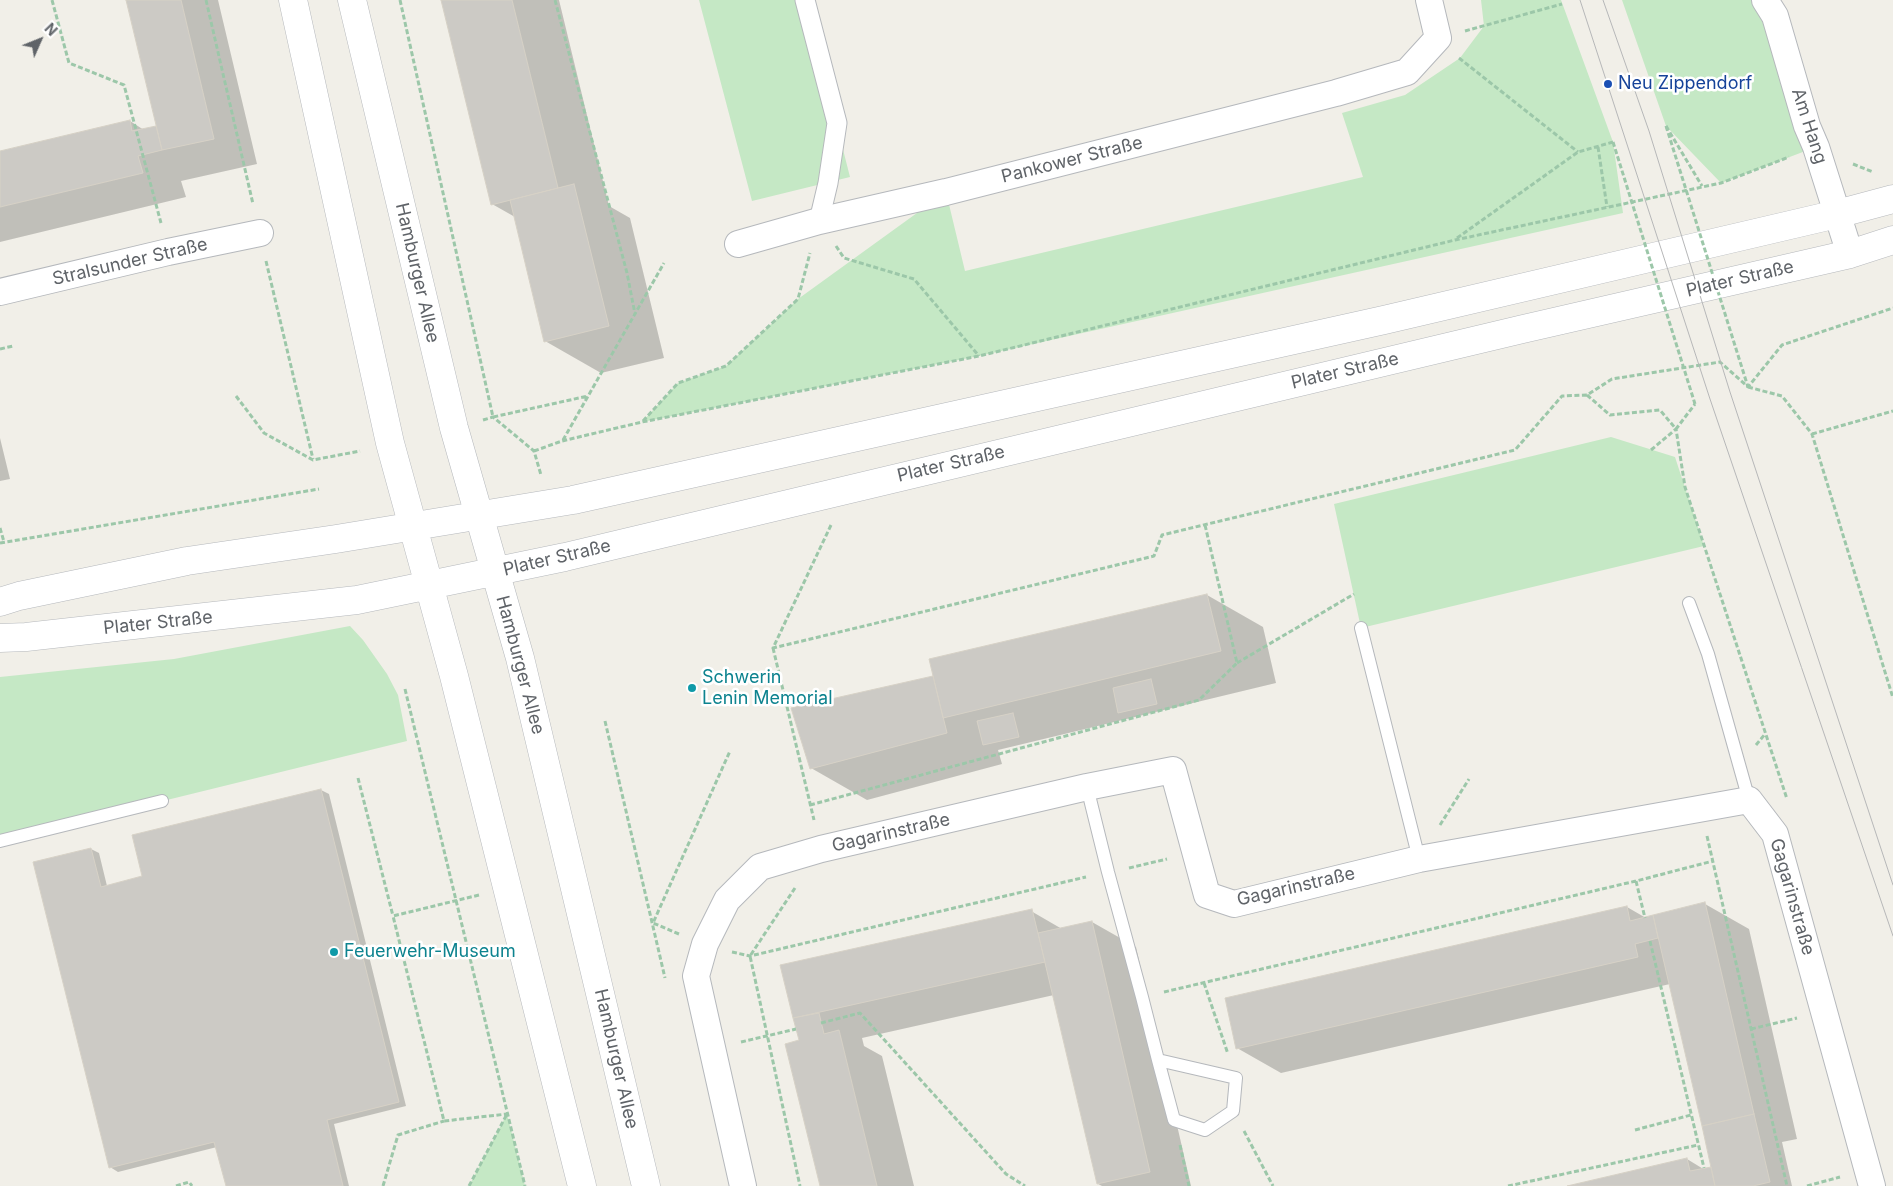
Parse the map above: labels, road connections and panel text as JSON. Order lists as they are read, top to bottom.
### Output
{
  "streets": {
    "street": [
      "Am Hang",
      "Pankower Straße",
      "Stralsunder Straße",
      "Hamburger Allee",
      "Plater Straße",
      "Gagarinstraße"
    ]
  },
  "crossings": [
    ["Am Hang", "Plater Straße"],
    ["Hamburger Allee", "Plater Straße"]
  ],
  "places": ["Neu Zippendorf", "Schwerin Lenin Memorial", "Feuerwehr-Museum"],
  "north": "top right"
}
